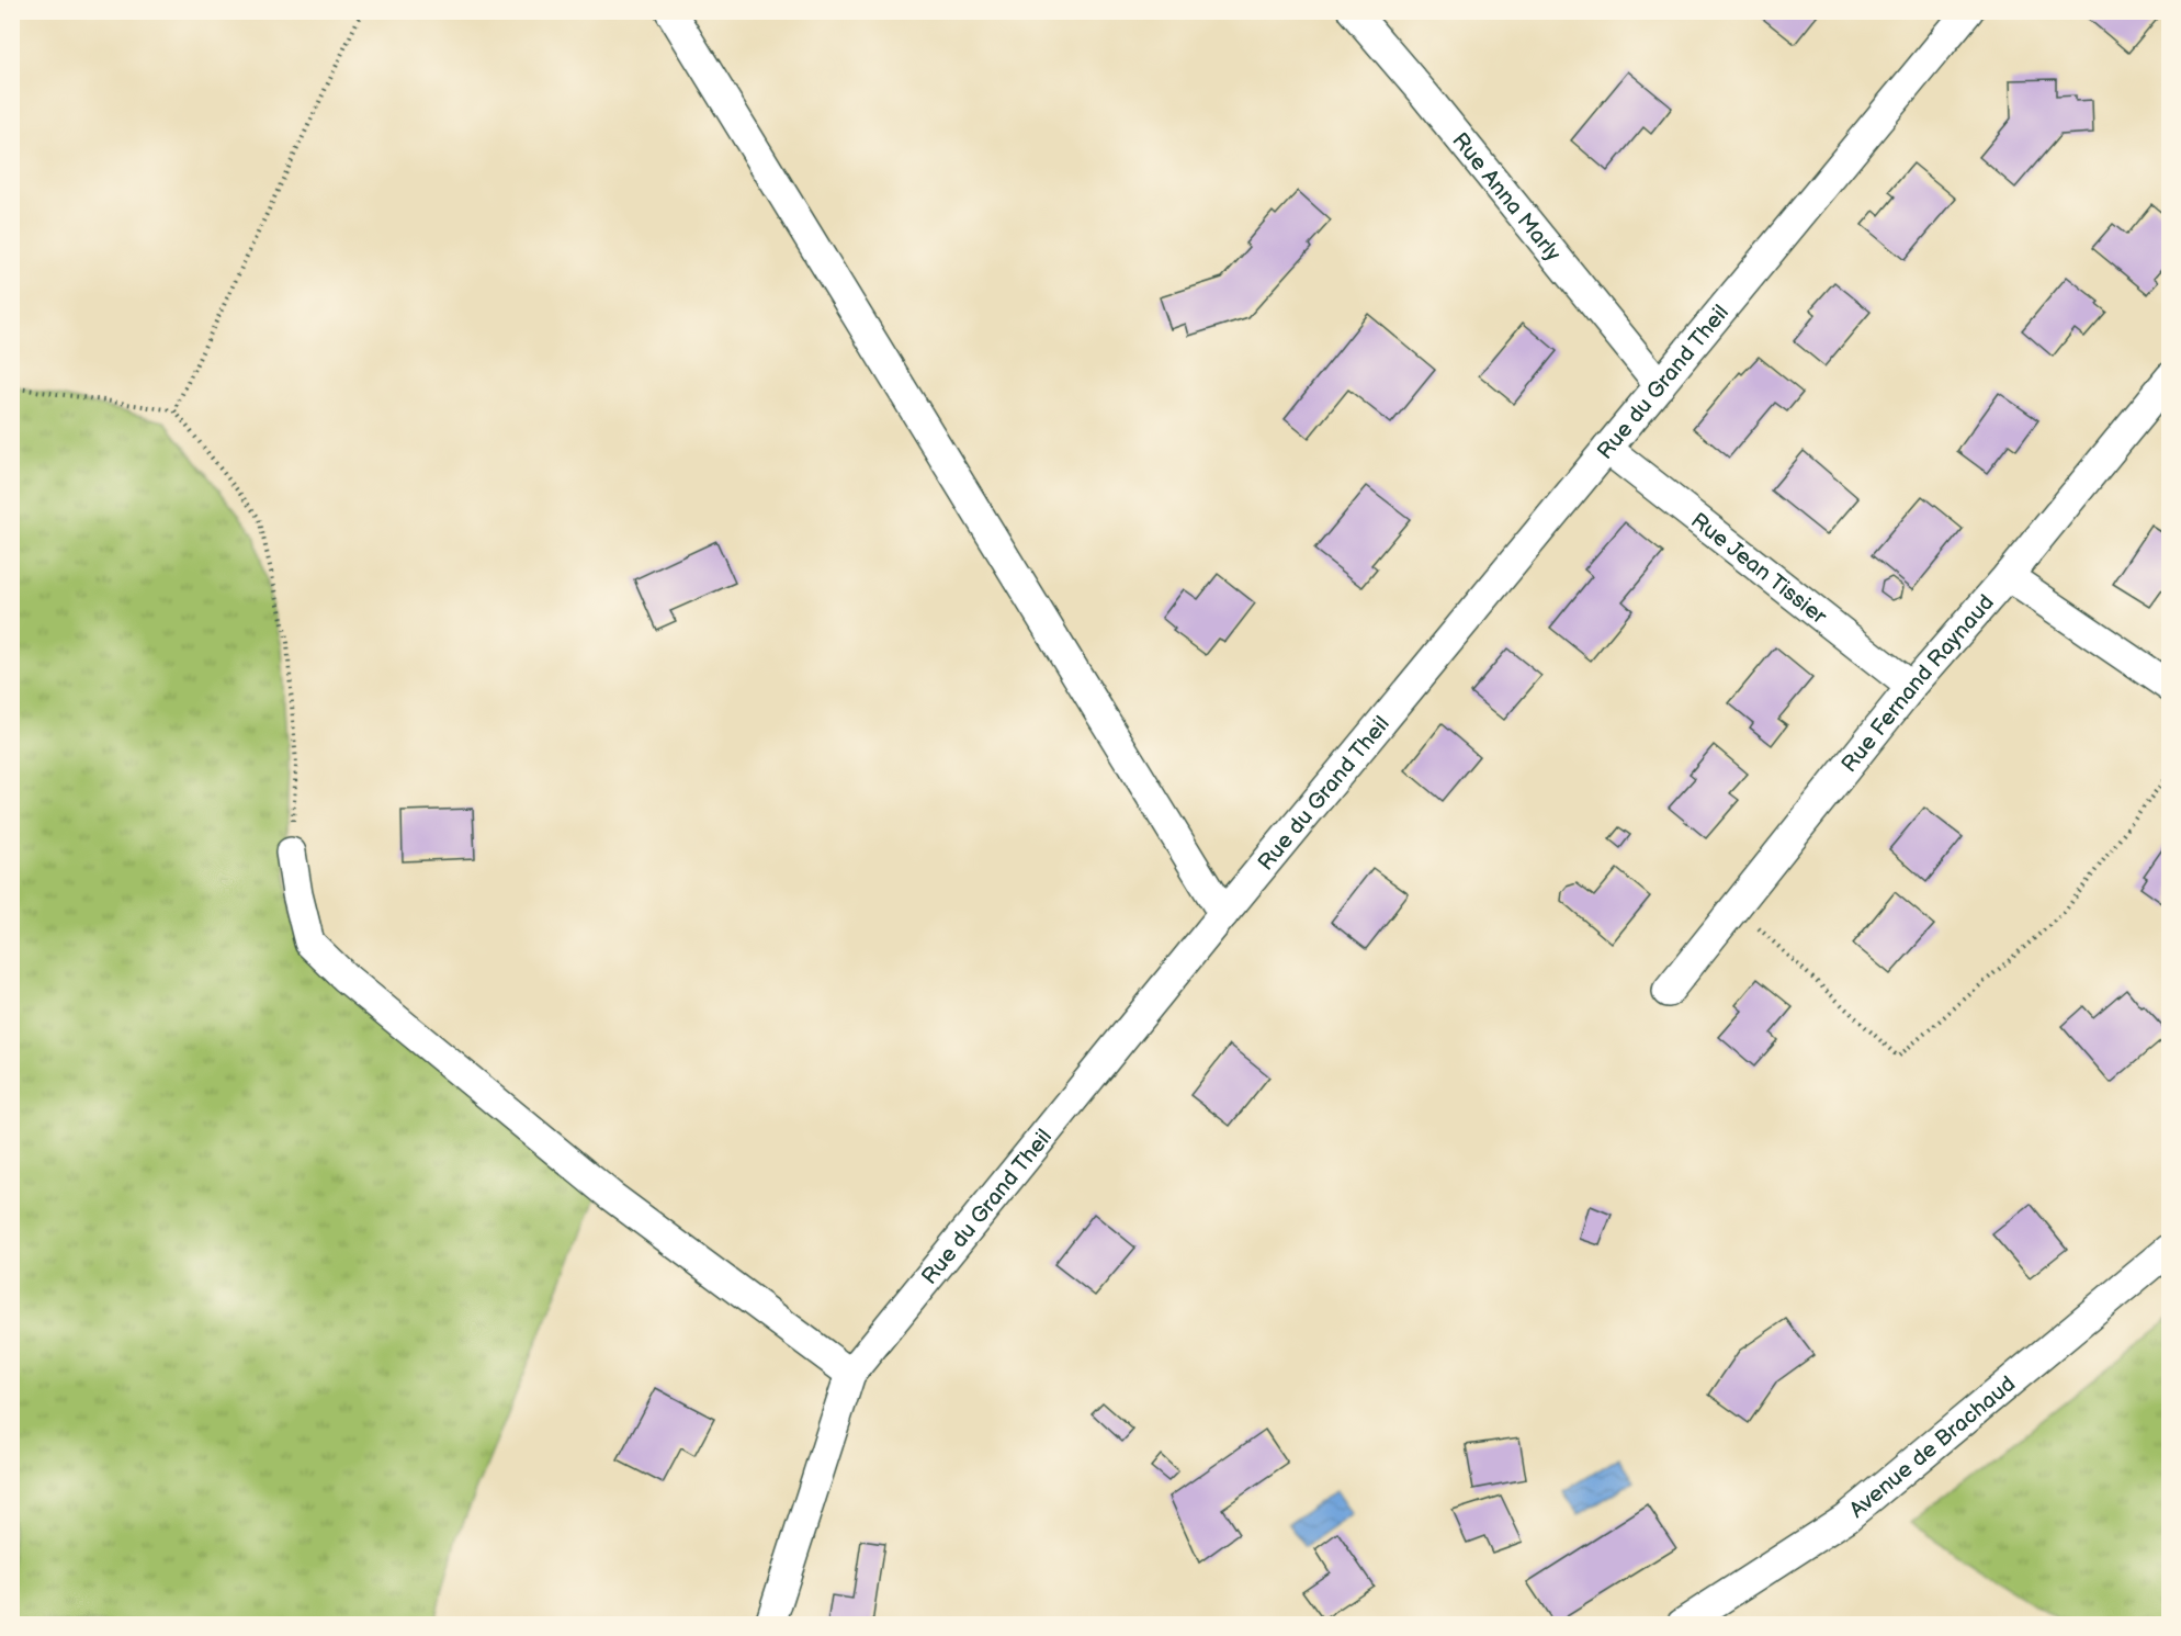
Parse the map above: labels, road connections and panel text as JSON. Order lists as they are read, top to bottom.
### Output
{
  "streets": {
    "street": [
      "Rue Anna Marly",
      "Rue du Grand Theil",
      "Rue Jean Tissier",
      "Rue Fernand Raynaud",
      "Avenue de Brachaud"
    ]
  },
  "crossings": [
    ["Rue Anna Marly", "Rue du Grand Theil"],
    ["Rue du Grand Theil", "Rue Jean Tissier"],
    ["Rue Jean Tissier", "Rue Fernand Raynaud"]
  ]
}
